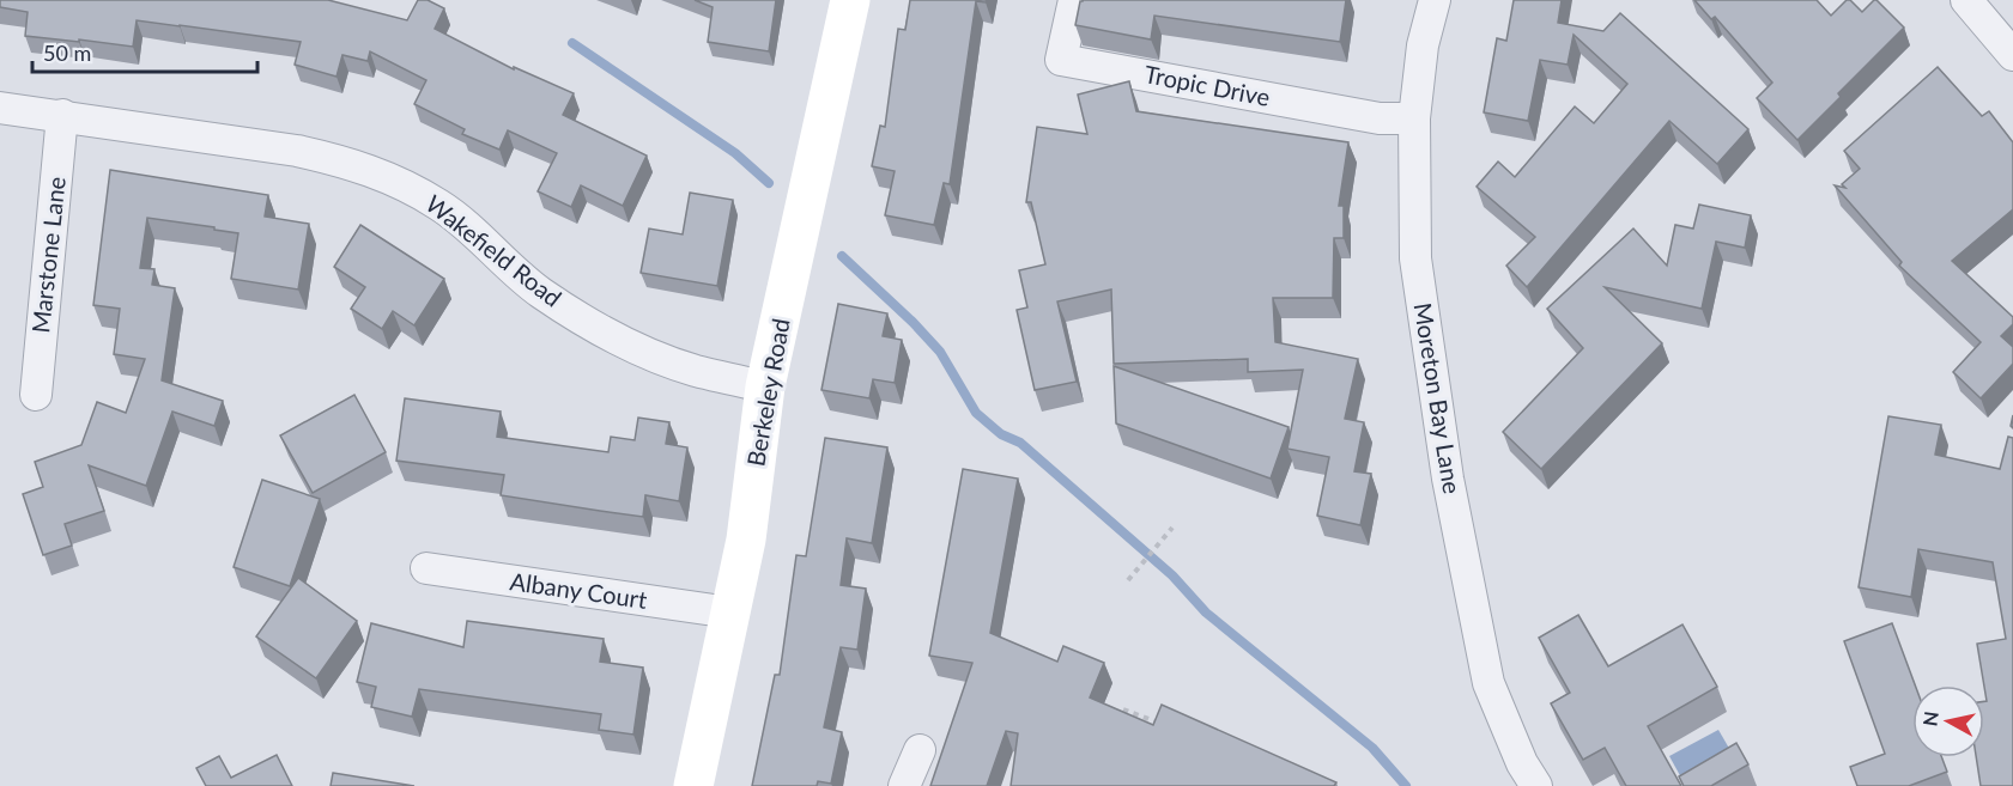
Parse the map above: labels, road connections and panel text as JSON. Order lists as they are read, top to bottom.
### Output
{
  "streets": {
    "street": [
      "Tropic Drive",
      "Wakefield Road",
      "Marstone Lane",
      "Berkeley Road",
      "Moreton Bay Lane",
      "Albany Court"
    ]
  },
  "crossings": [
    ["Tropic Drive", "Moreton Bay Lane"],
    ["Wakefield Road", "Marstone Lane"],
    ["Wakefield Road", "Berkeley Road"],
    ["Berkeley Road", "Albany Court"]
  ],
  "scale_bar": "50 m",
  "north": "left"
}
